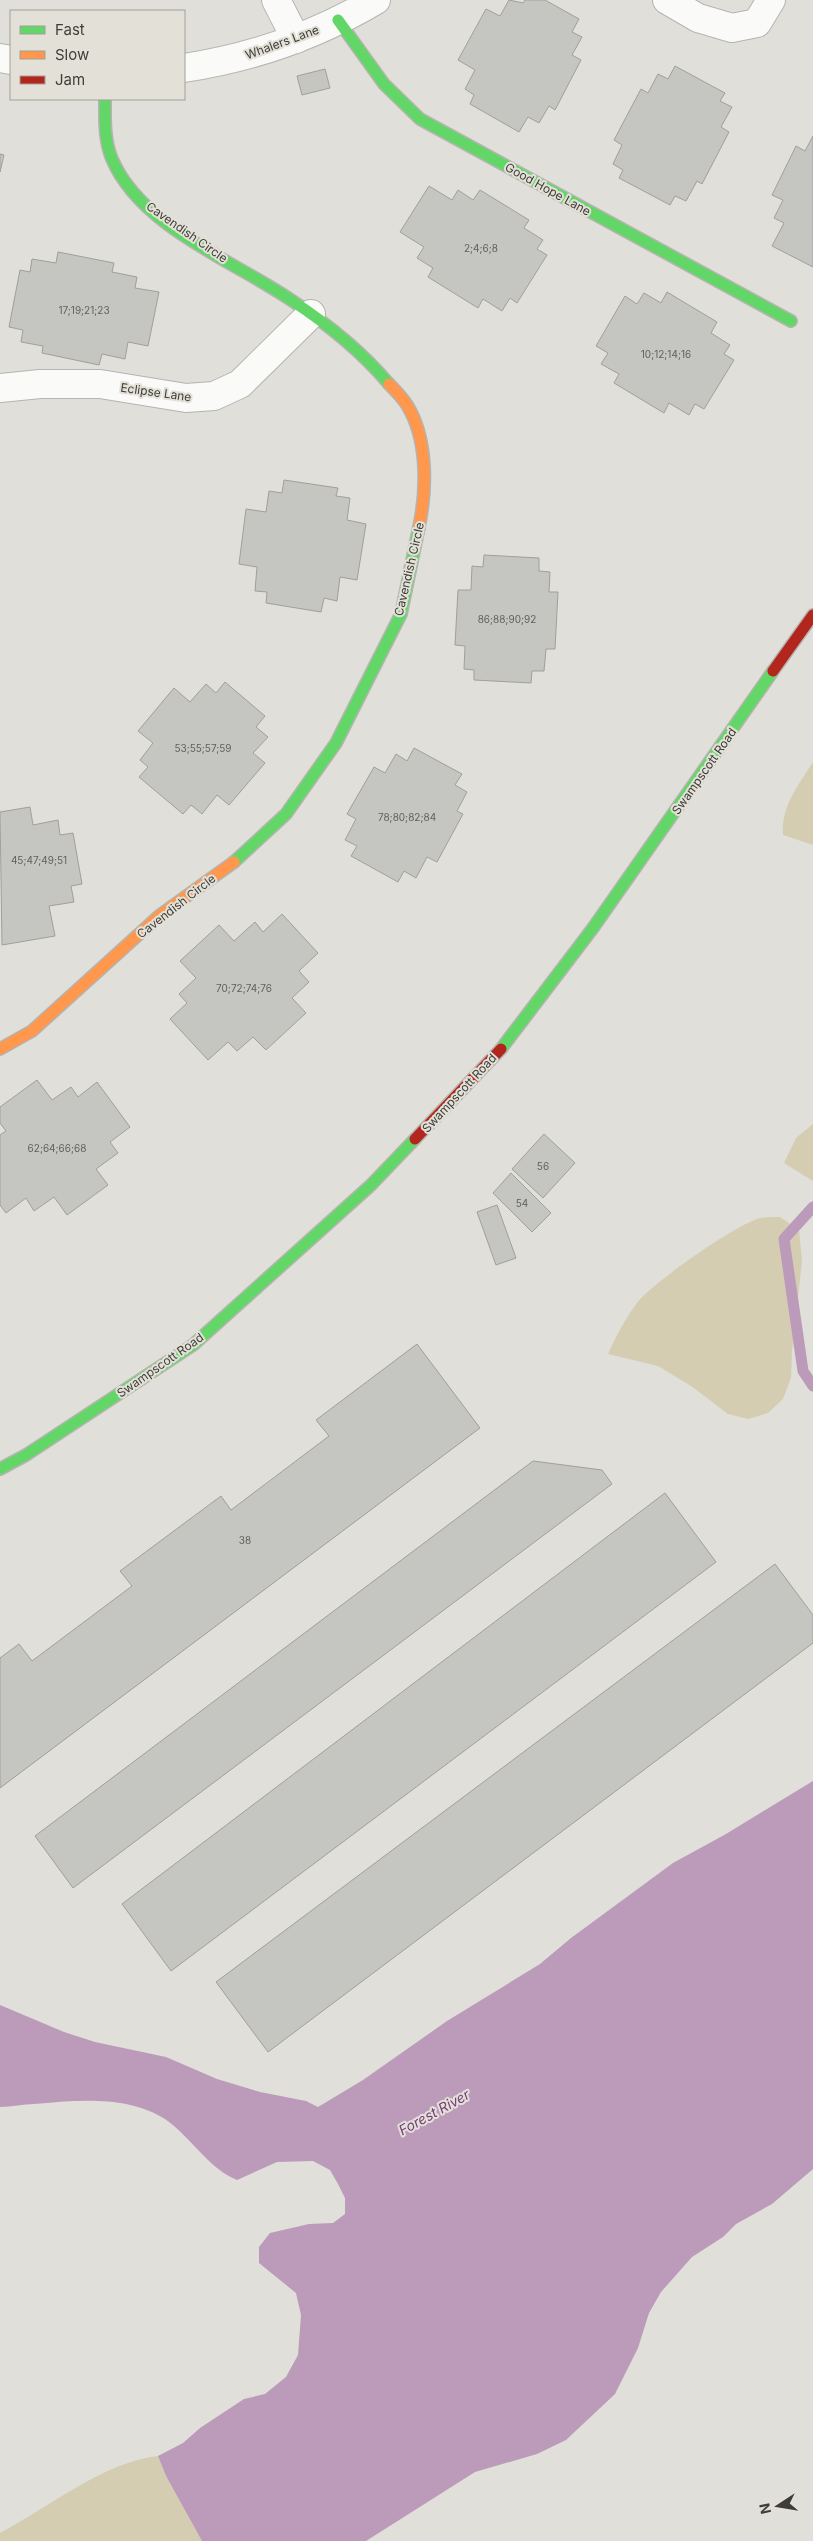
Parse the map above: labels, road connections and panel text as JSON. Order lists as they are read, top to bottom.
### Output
{
  "streets": {
    "street": [
      "Whalers Lane",
      "Good Hope Lane",
      "Cavendish Circle",
      "Eclipse Lane",
      "Swampscott Road"
    ]
  },
  "crossings": [
    ["Whalers Lane", "Good Hope Lane"],
    ["Cavendish Circle", "Eclipse Lane"]
  ],
  "water": ["Forest River"],
  "house_numbers": [
    "2;4;6;8",
    "17;19;21;23",
    "10;12;14;16",
    "86;88;90;92",
    "53;55;57;59",
    "78;80;82;84",
    "45;47;49;51",
    "70;72;74;76",
    "62;64;66;68",
    "56",
    "54",
    "38"
  ],
  "legend": ["Fast", "Slow", "Jam"],
  "north": "left"
}
